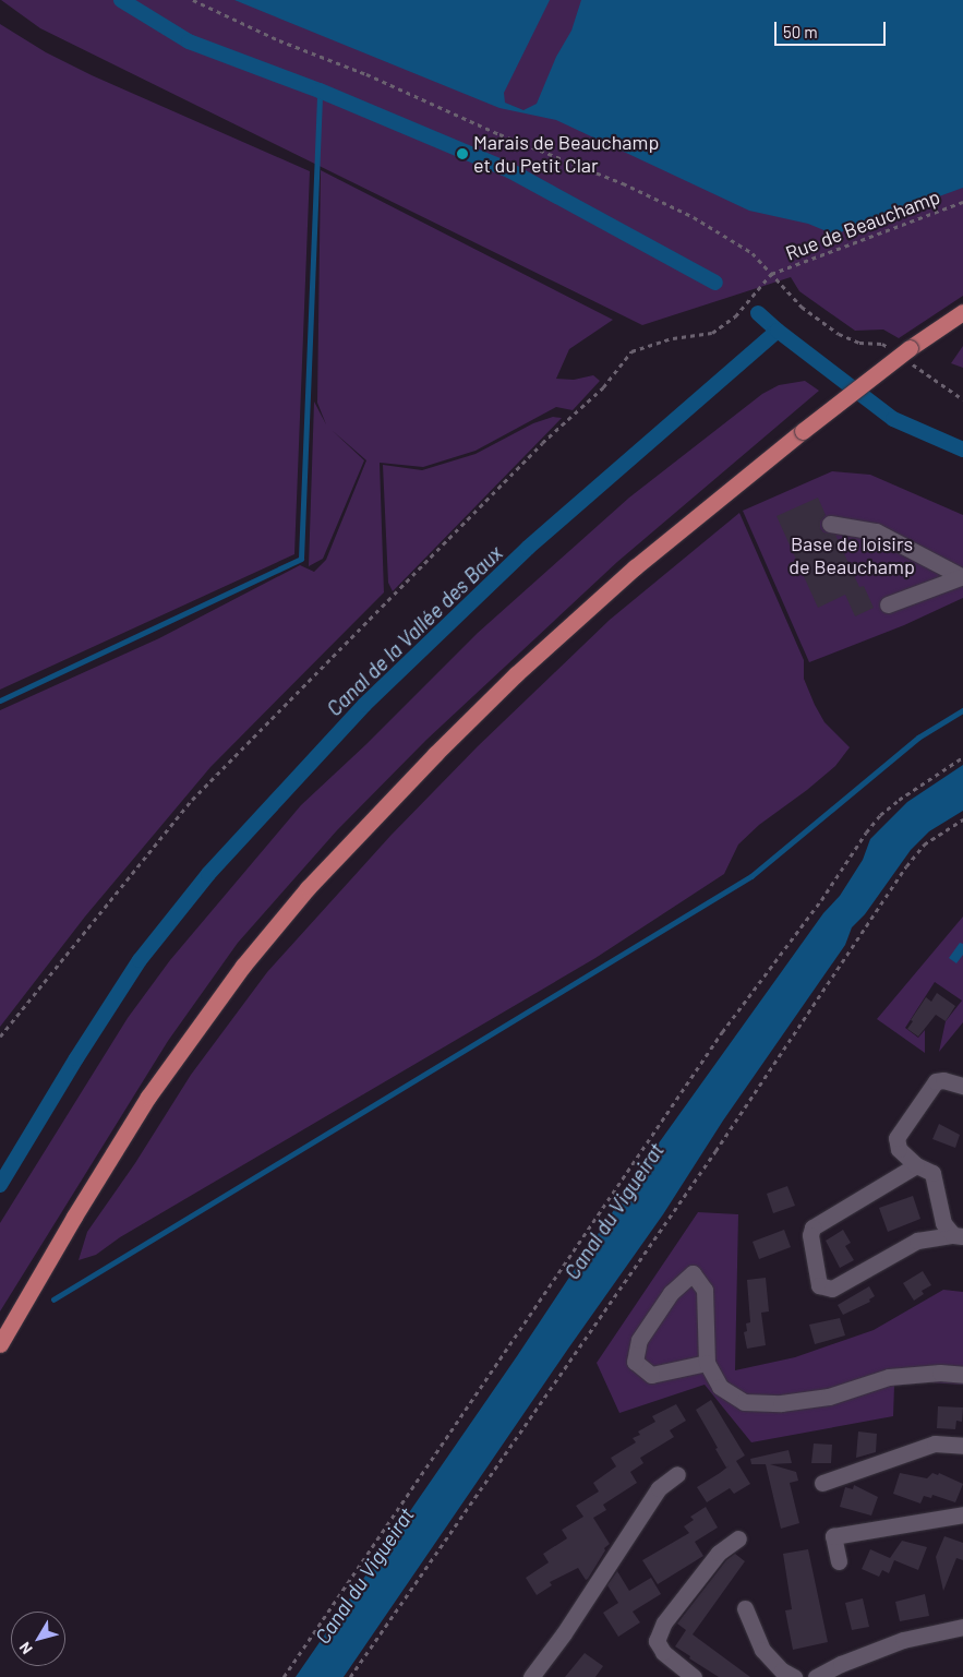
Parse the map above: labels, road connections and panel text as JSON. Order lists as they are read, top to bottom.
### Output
{
  "streets": {
    "path": ["Rue de Beauchamp"]
  },
  "water": ["Canal de la Vallée des Baux", "Canal du Vigueirat"],
  "parks": ["Base de loisirs de Beauchamp"],
  "places": ["Marais de Beauchamp et du Petit Clar"],
  "scale_bar": "50 m",
  "north": "bottom left"
}
